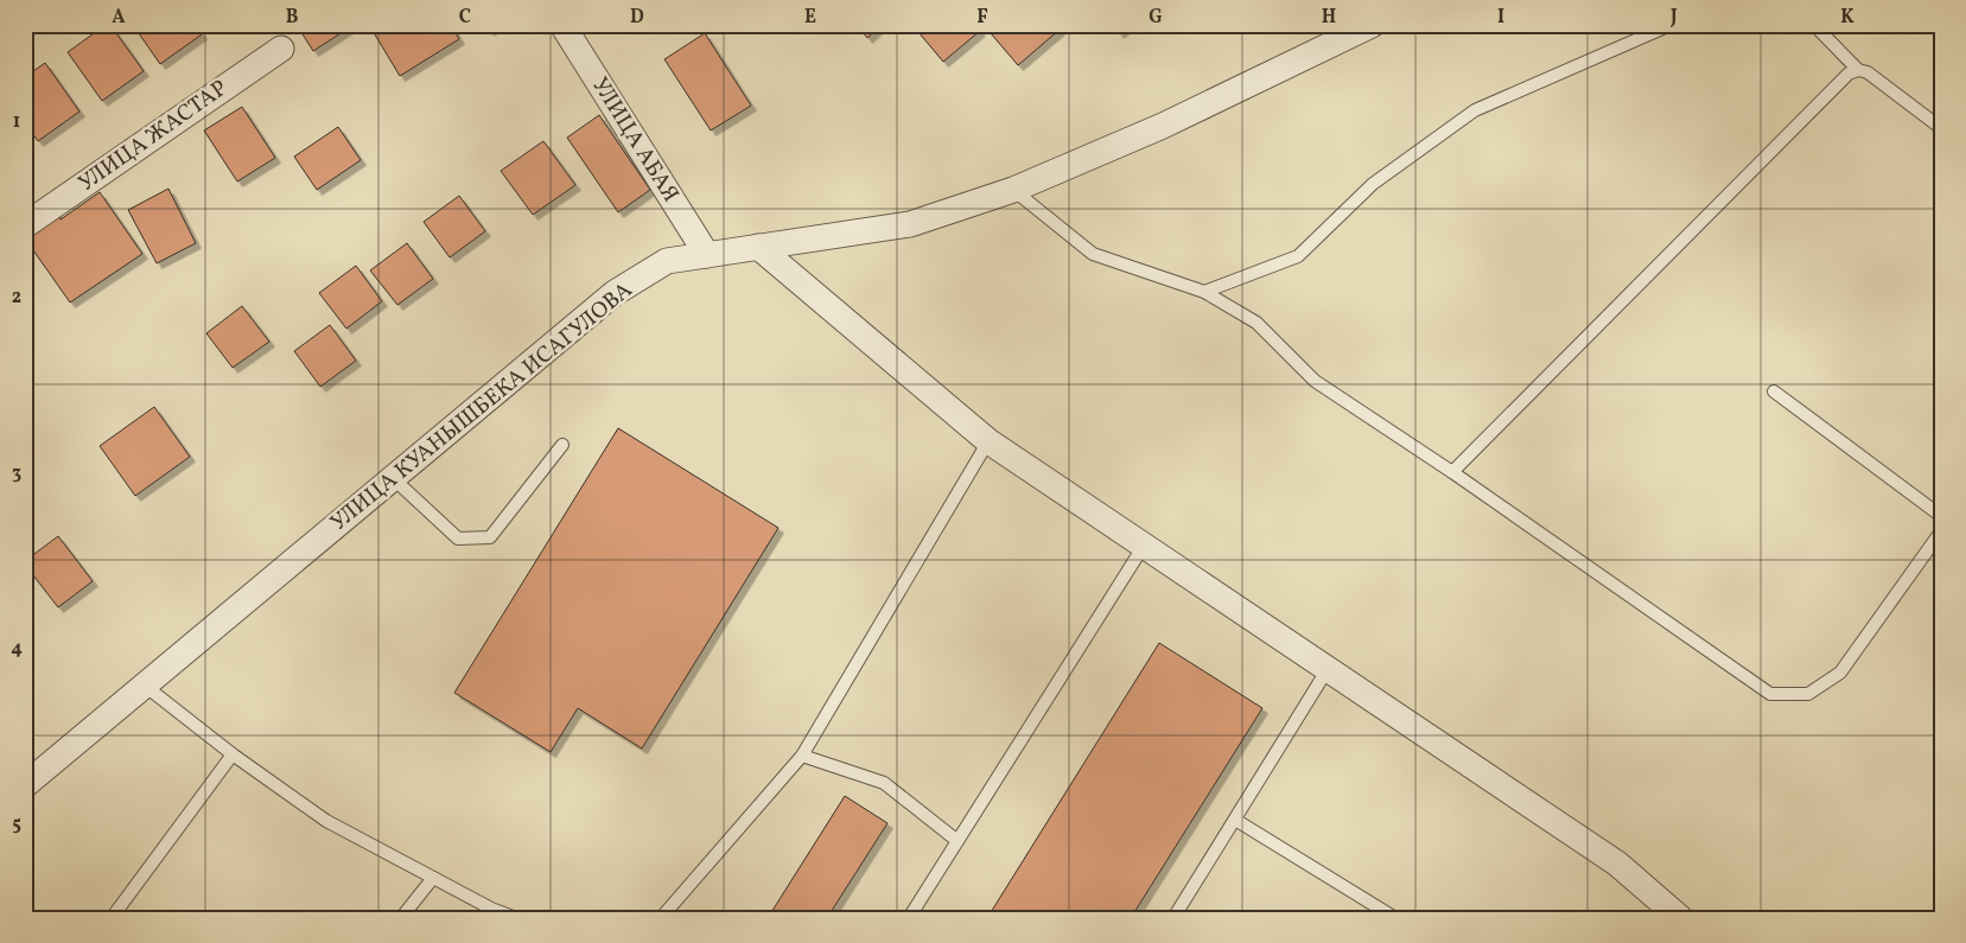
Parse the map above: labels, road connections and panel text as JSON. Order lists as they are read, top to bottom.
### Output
{
  "streets": {
    "street": ["УЛИЦА ЖАСТАР", "УЛИЦА АБАЯ", "УЛИЦА КУАНЫШБЕКА ИСАГУЛОВА"]
  },
  "crossings": [
    ["УЛИЦА АБАЯ", "УЛИЦА КУАНЫШБЕКА ИСАГУЛОВА"]
  ],
  "grid": {
    "columns": [
      "A",
      "B",
      "C",
      "D",
      "E",
      "F",
      "G",
      "H",
      "I",
      "J",
      "K"
    ],
    "rows": [
      "1",
      "2",
      "3",
      "4",
      "5"
    ]
  }
}
